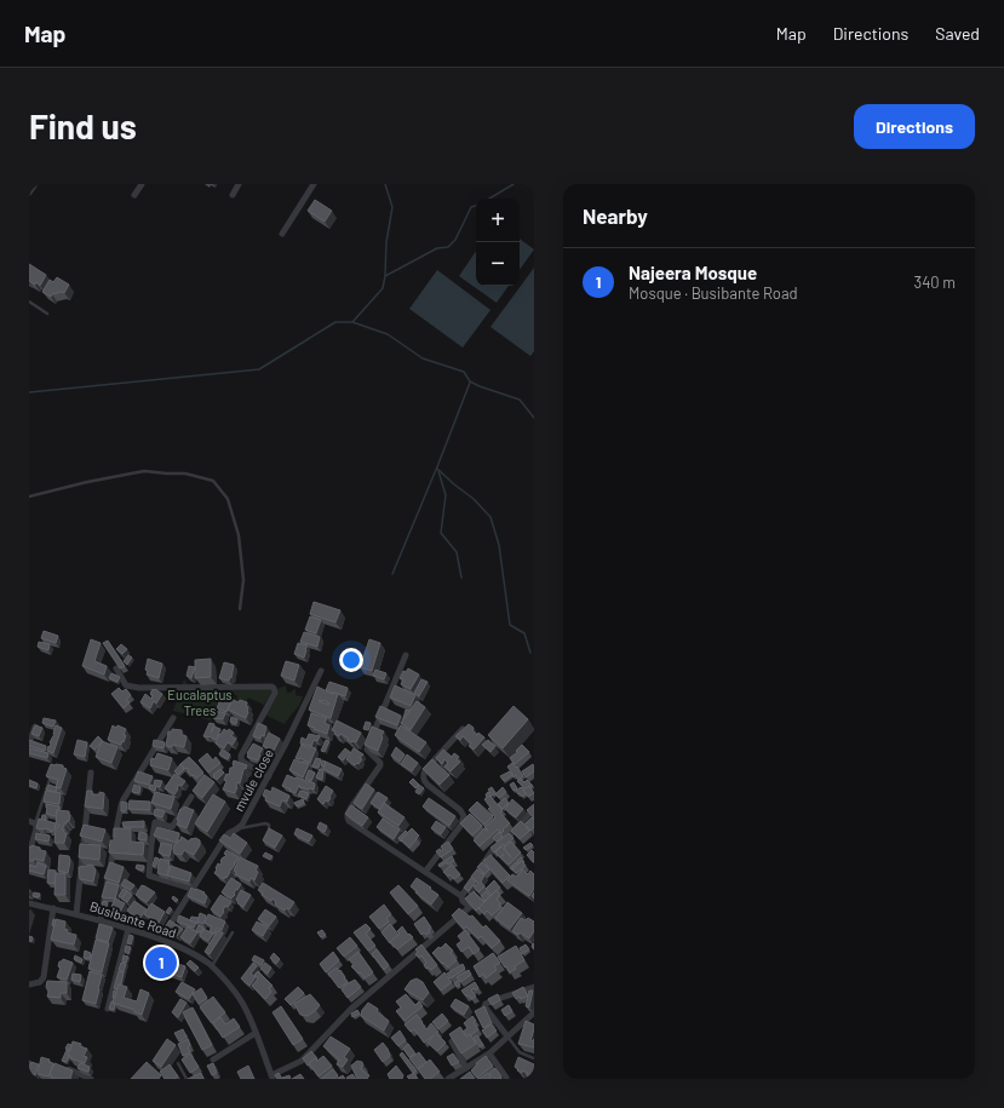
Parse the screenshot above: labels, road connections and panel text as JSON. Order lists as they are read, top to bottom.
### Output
{
  "streets": {
    "street": ["mvule close", "Busibante Road"]
  },
  "crossings": [
    ["mvule close", "Busibante Road"]
  ],
  "parks": ["Eucalaptus Trees"],
  "page": {
    "header": "Map",
    "nav": ["Map", "Directions", "Saved"],
    "buttons": "Directions",
    "title": "Find us",
    "heading": "Nearby",
    "map_buttons": ["+", "−"],
    "list": [
      {
        "mark": "1",
        "name": "Najeera Mosque",
        "note": "Mosque · Busibante Road",
        "value": "340 m"
      }
    ],
    "pins": "1"
  }
}
